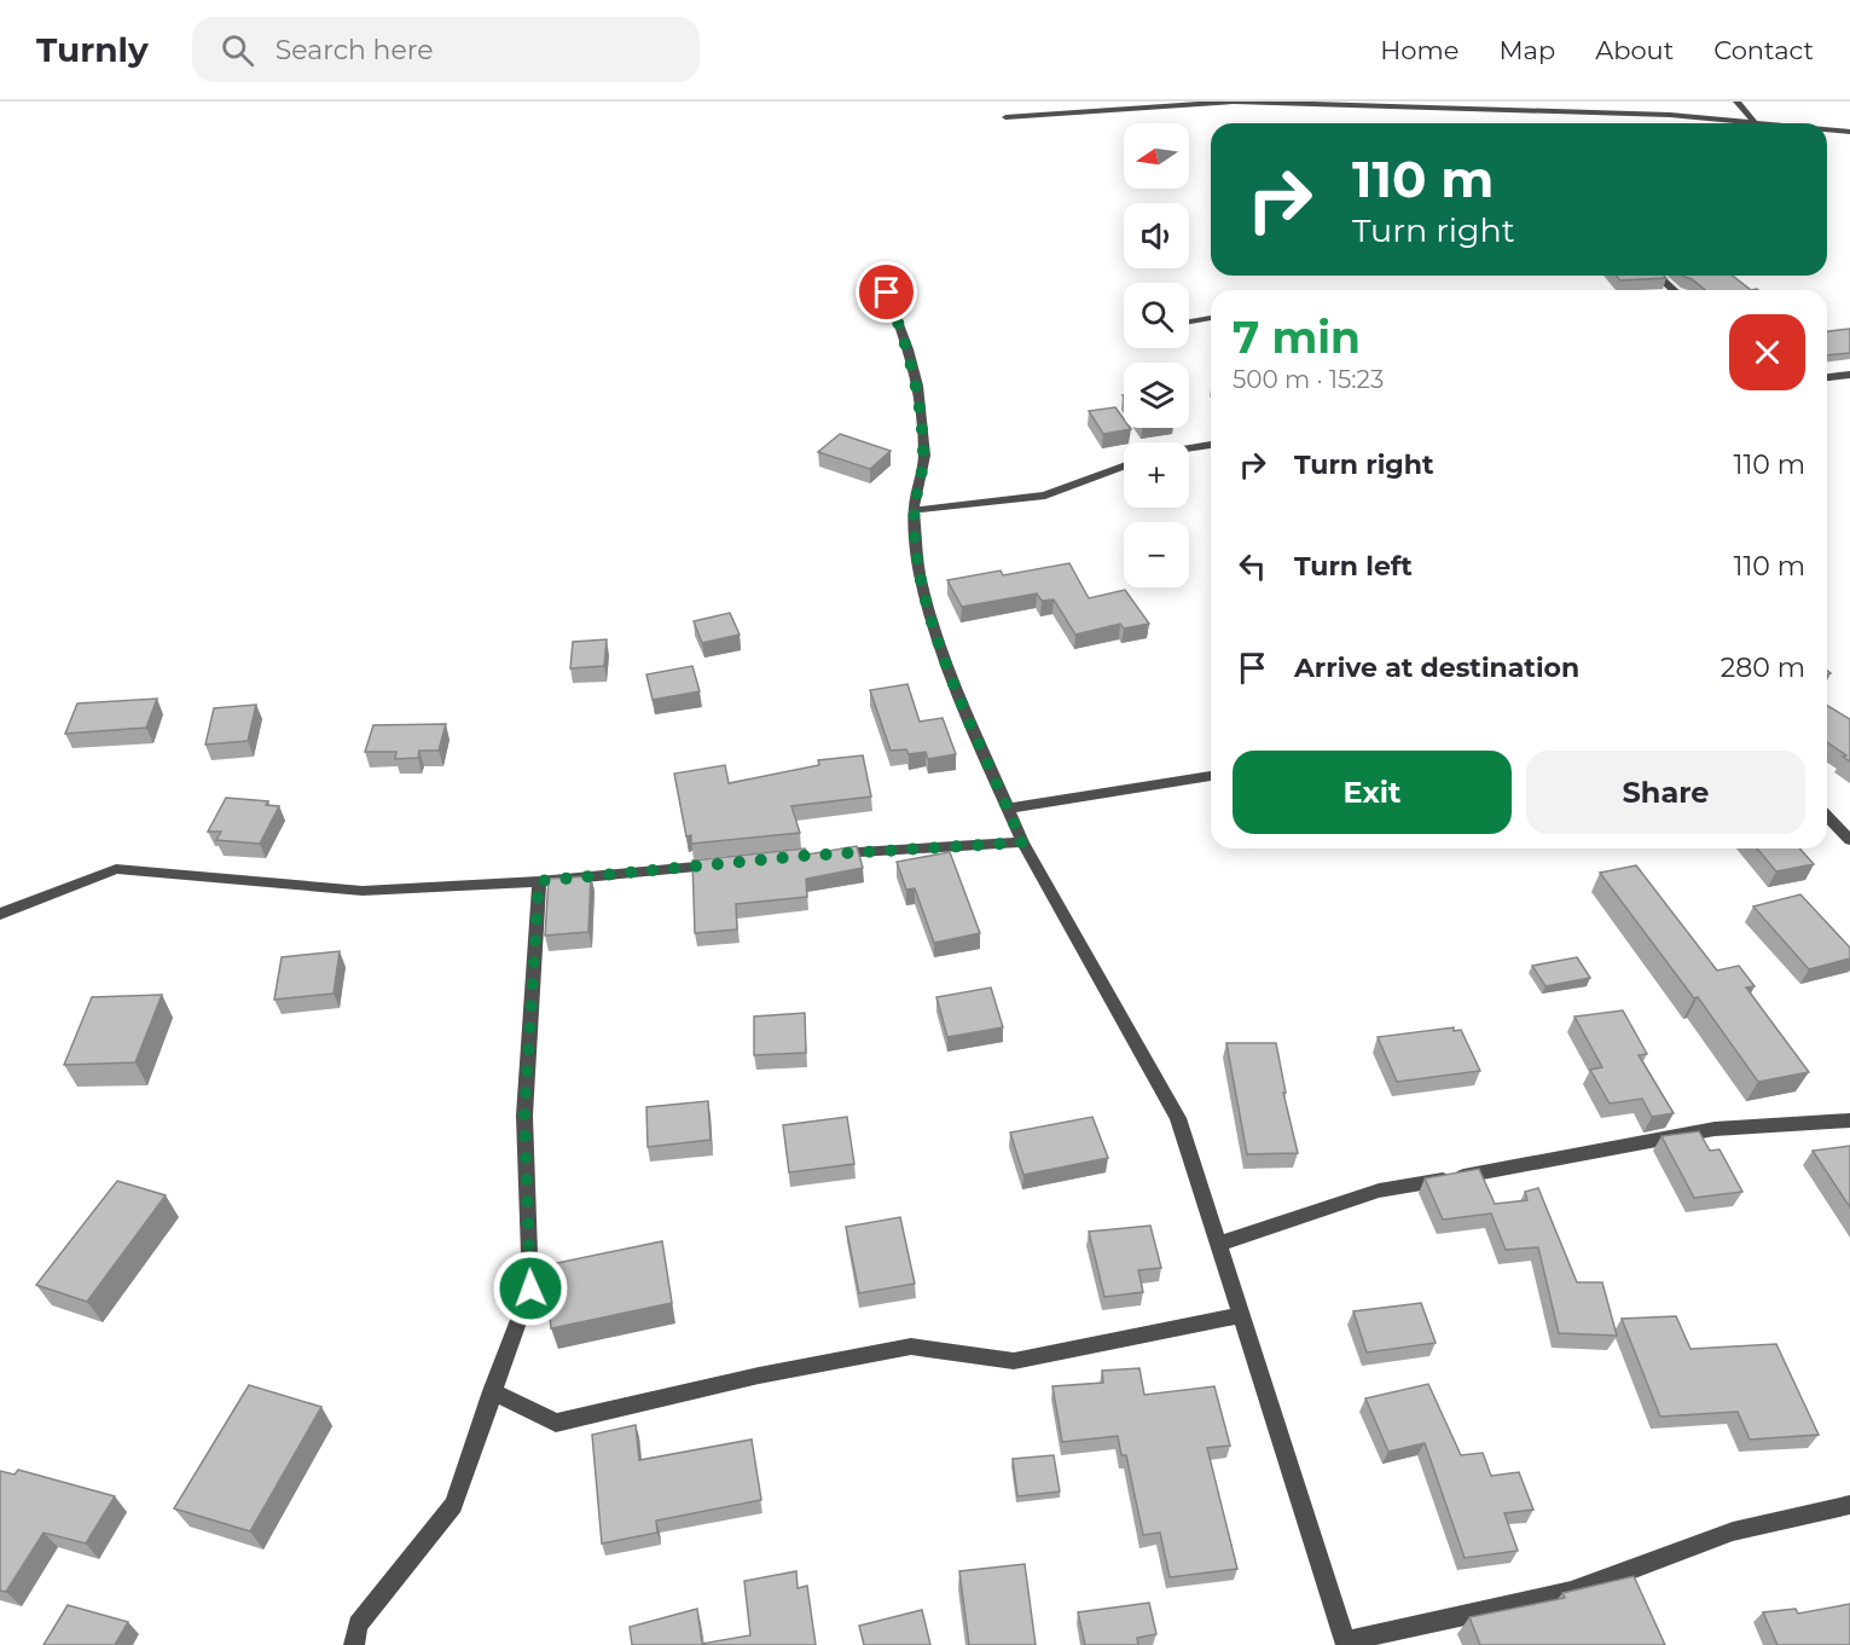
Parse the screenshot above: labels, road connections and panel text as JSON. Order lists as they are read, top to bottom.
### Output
{
  "north": "left",
  "page": {
    "header": "Turnly",
    "search": "Search here",
    "nav": [
      "Home",
      "Map",
      "About",
      "Contact"
    ],
    "map_buttons": ["+", "−"],
    "turn": ["110 m", "Turn right"],
    "heading": ["7 min", "500 m · 15:23"],
    "list": [
      {
        "name": "Turn right",
        "value": "110 m"
      },
      {
        "name": "Turn left",
        "value": "110 m"
      },
      {
        "name": "Arrive at destination",
        "value": "280 m"
      }
    ],
    "buttons": ["Exit", "Share"]
  }
}
